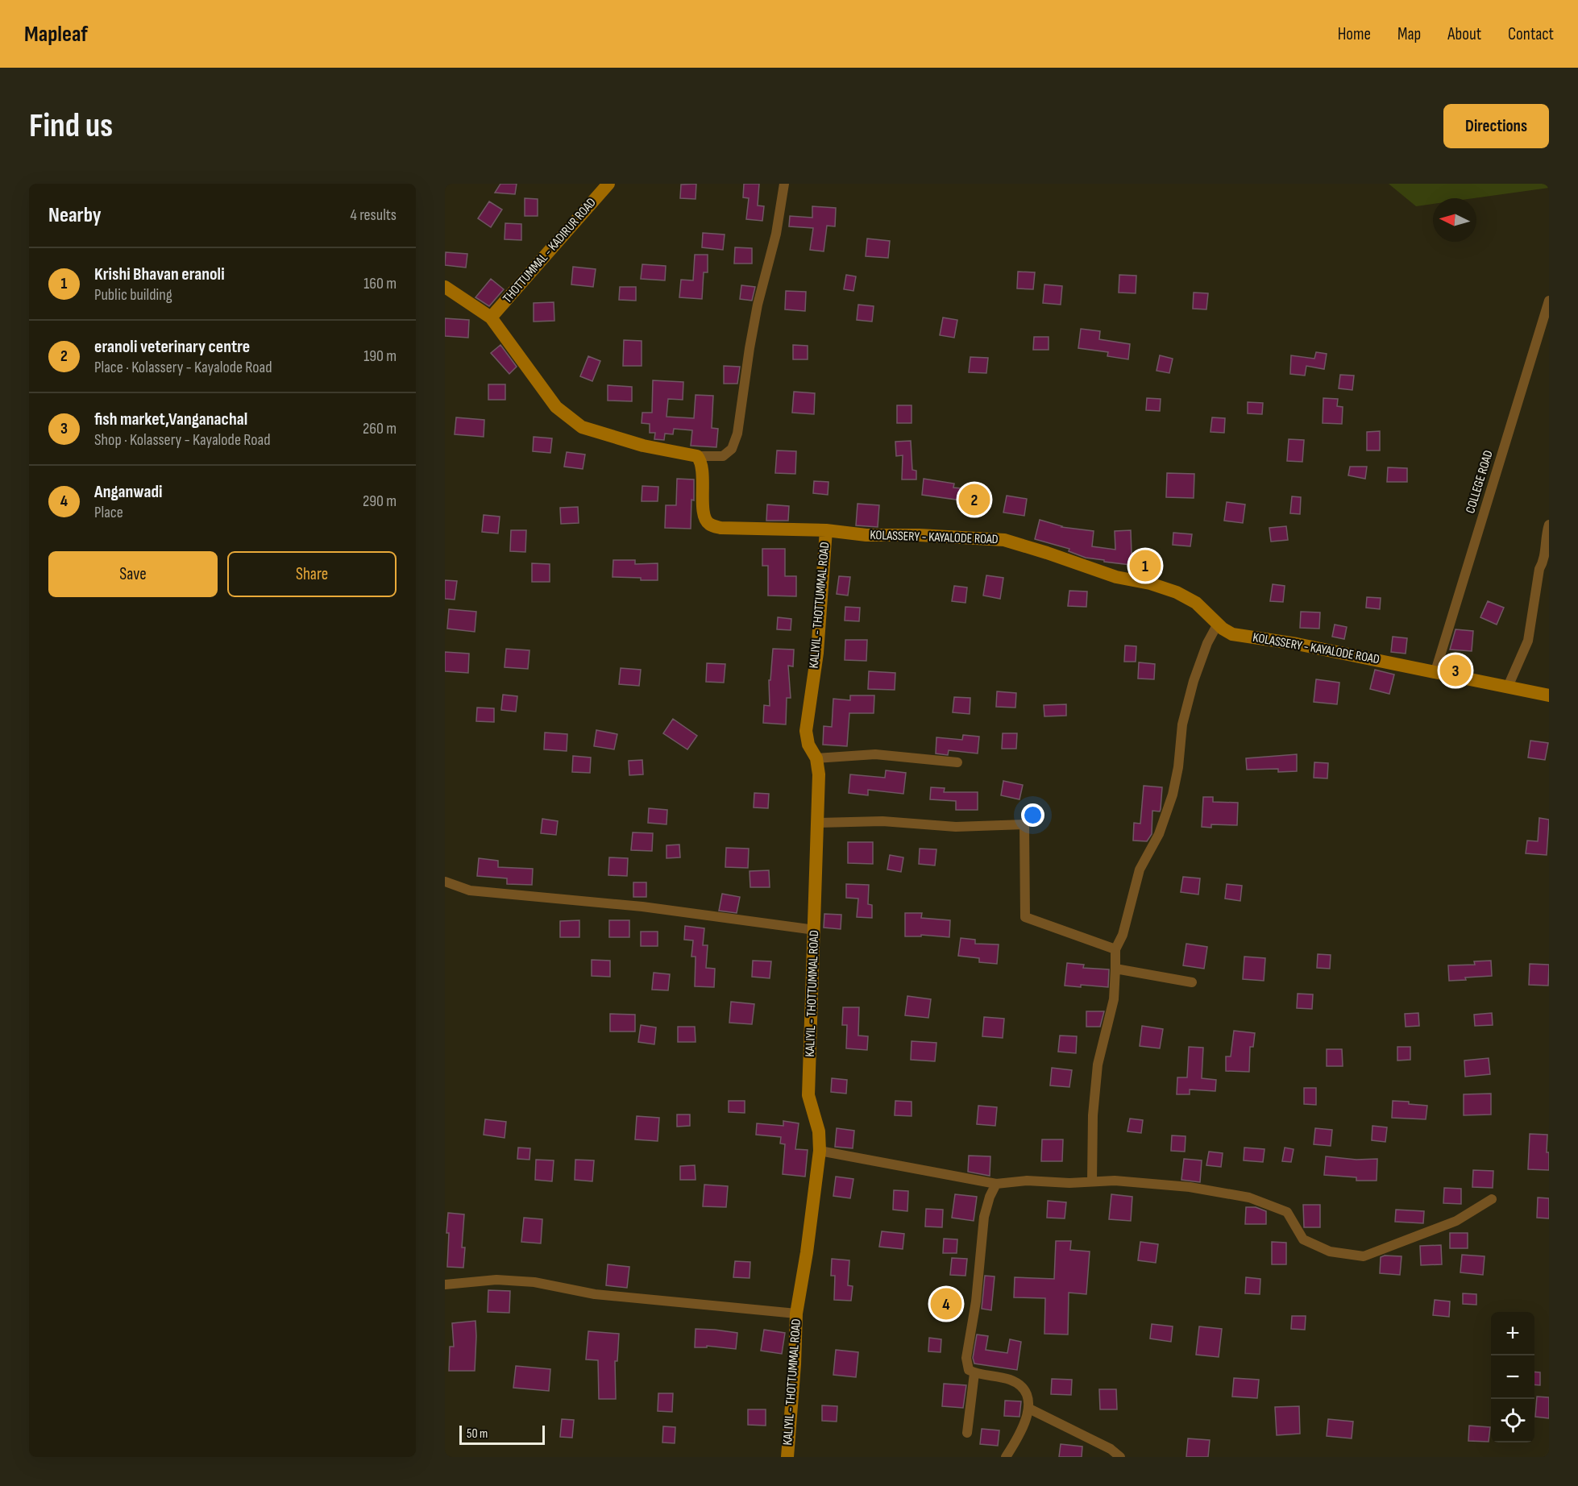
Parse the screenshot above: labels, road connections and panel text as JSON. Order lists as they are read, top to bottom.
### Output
{
  "streets": {
    "main road": ["THOTTUMMAL - KADIRUR ROAD", "KOLASSERY - KAYALODE ROAD", "KALIYIL - THOTTUMMAL ROAD"],
    "street": ["COLLEGE ROAD"]
  },
  "crossings": [
    ["COLLEGE ROAD", "KOLASSERY - KAYALODE ROAD"],
    ["KOLASSERY - KAYALODE ROAD", "KALIYIL - THOTTUMMAL ROAD"]
  ],
  "scale_bar": "50 m",
  "north": "left",
  "page": {
    "header": "Mapleaf",
    "nav": [
      "Home",
      "Map",
      "About",
      "Contact"
    ],
    "buttons": [
      "Directions",
      ["Save", "Share"]
    ],
    "title": "Find us",
    "heading": ["Nearby", "4 results"],
    "list": [
      {
        "mark": "1",
        "name": "Krishi Bhavan eranoli",
        "note": "Public building",
        "value": "160 m"
      },
      {
        "mark": "2",
        "name": "eranoli veterinary centre",
        "note": "Place · Kolassery - Kayalode Road",
        "value": "190 m"
      },
      {
        "mark": "3",
        "name": "fish market,Vanganachal",
        "note": "Shop · Kolassery - Kayalode Road",
        "value": "260 m"
      },
      {
        "mark": "4",
        "name": "Anganwadi",
        "note": "Place",
        "value": "290 m"
      }
    ],
    "pins": [
      "2",
      "1",
      "3",
      "4"
    ],
    "map_buttons": ["+", "−"],
    "scale": "50 m"
  }
}
